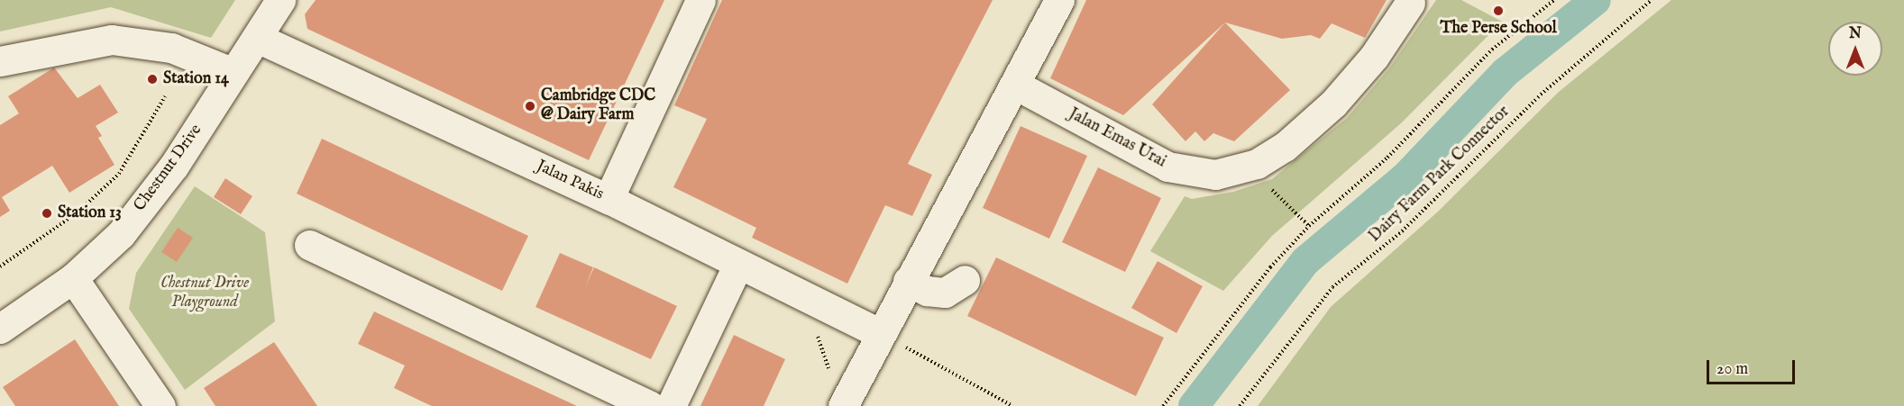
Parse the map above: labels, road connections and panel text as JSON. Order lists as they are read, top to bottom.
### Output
{
  "streets": {
    "street": ["Jalan Emas Urai", "Chestnut Drive", "Jalan Pakis"],
    "path": ["Dairy Farm Park Connector"]
  },
  "crossings": [
    ["Chestnut Drive", "Jalan Pakis"]
  ],
  "parks": ["Chestnut Drive Playground"],
  "places": [
    "The Perse School",
    "Station 14",
    "Cambridge CDC @ Dairy Farm",
    "Station 13"
  ],
  "scale_bar": "20 m",
  "north": "top"
}
